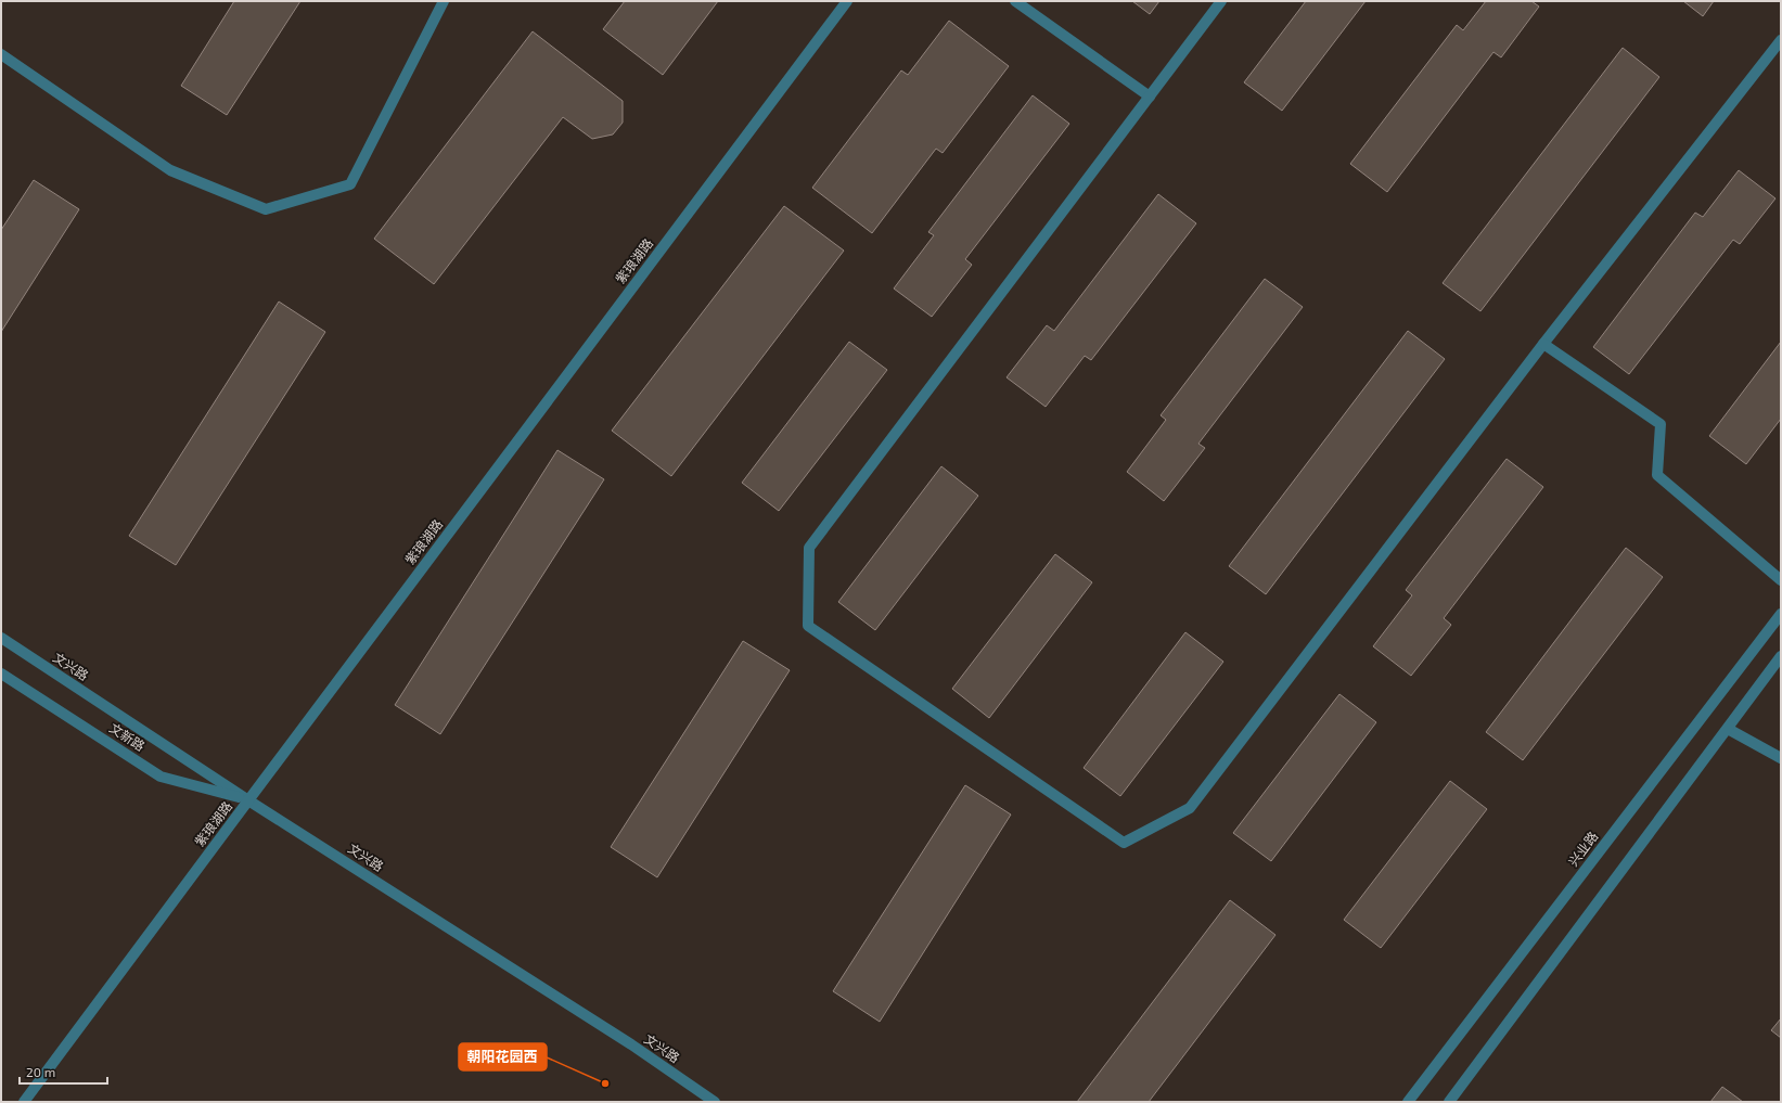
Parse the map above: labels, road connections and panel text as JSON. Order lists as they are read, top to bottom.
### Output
{
  "streets": {
    "street": [
      "紫琅湖路",
      "文兴路",
      "文新路",
      "兴业路"
    ]
  },
  "crossings": [
    ["紫琅湖路", "文兴路"],
    ["紫琅湖路", "文新路"],
    ["文兴路", "文新路"]
  ],
  "places": ["朝阳花园西"],
  "scale_bar": "20 m"
}
